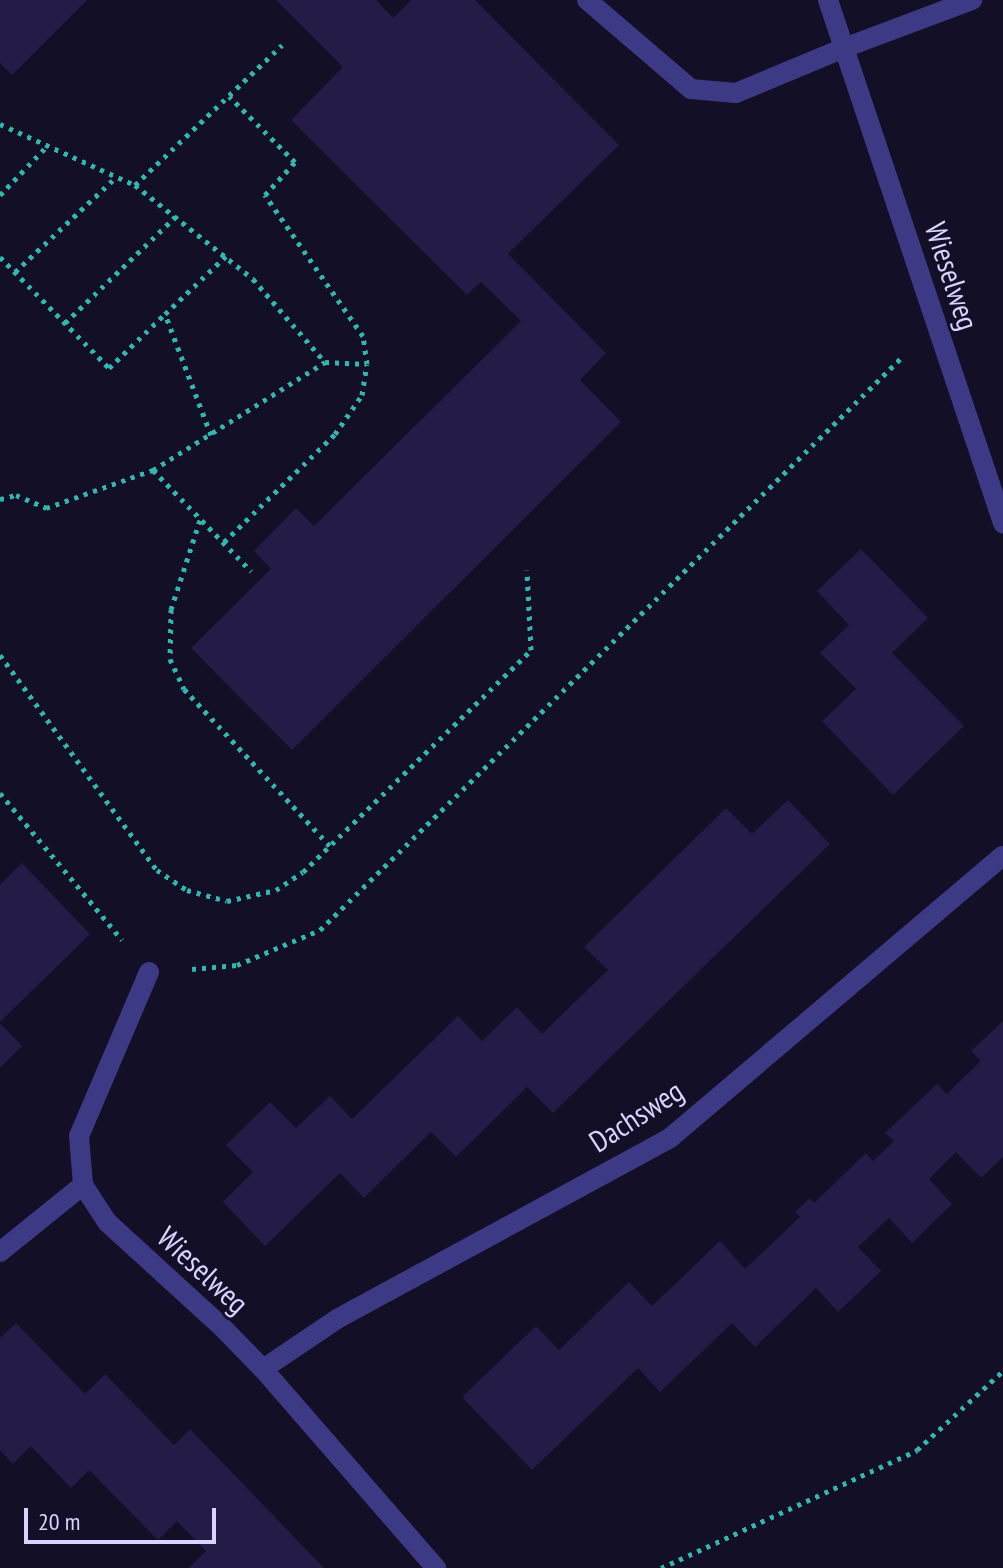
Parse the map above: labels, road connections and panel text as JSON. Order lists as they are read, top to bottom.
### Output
{
  "streets": {
    "street": ["Wieselweg", "Dachsweg"]
  },
  "crossings": [
    ["Wieselweg", "Dachsweg"]
  ],
  "scale_bar": "20 m"
}
